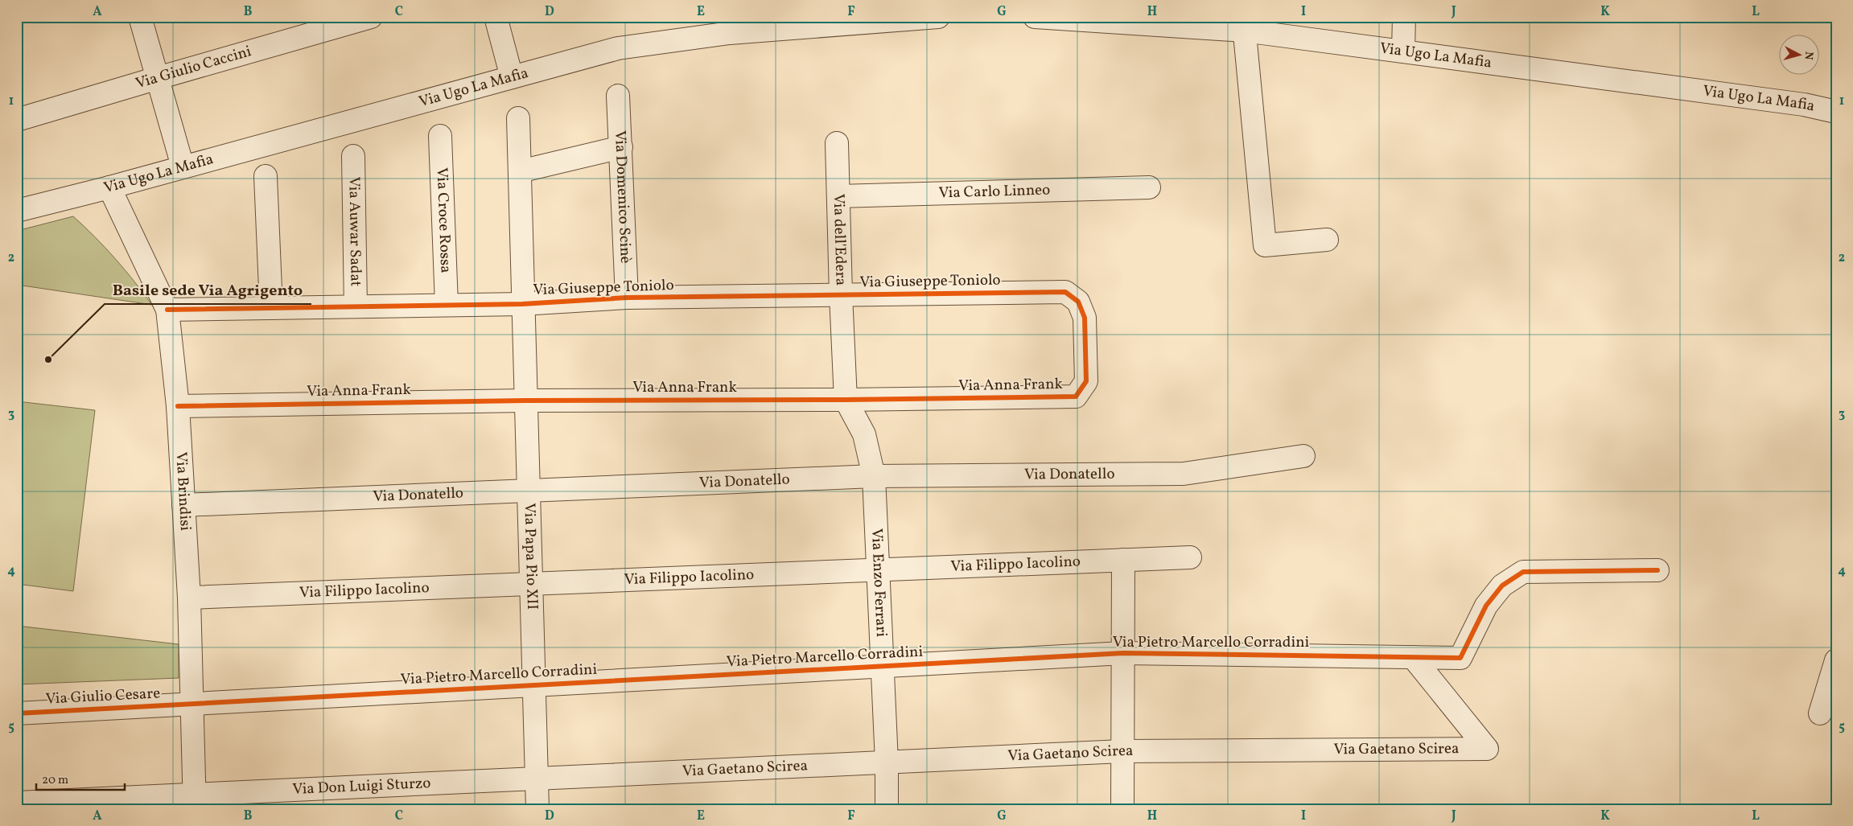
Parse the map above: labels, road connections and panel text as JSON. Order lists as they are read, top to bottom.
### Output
{
  "streets": {
    "street": [
      "Via Ugo La Mafia",
      "Via Giulio Caccini",
      "Via Carlo Linneo",
      "Via Domenico Scinè",
      "Via Croce Rossa",
      "Via Auwar Sadat",
      "Via dell'Edera",
      "Via Giuseppe Toniolo",
      "Via Anna Frank",
      "Via Donatello",
      "Via Brindisi",
      "Via Papa Pio XII",
      "Via Filippo Iacolino",
      "Via Enzo Ferrari",
      "Via Pietro Marcello Corradini",
      "Via Giulio Cesare",
      "Via Gaetano Scirea",
      "Via Don Luigi Sturzo"
    ]
  },
  "crossings": [
    ["Via Ugo La Mafia", "Via Brindisi"],
    ["Via Carlo Linneo", "Via dell'Edera"],
    ["Via Domenico Scinè", "Via Giuseppe Toniolo"],
    ["Via Croce Rossa", "Via Giuseppe Toniolo"],
    ["Via Auwar Sadat", "Via Giuseppe Toniolo"],
    ["Via dell'Edera", "Via Giuseppe Toniolo"],
    ["Via dell'Edera", "Via Anna Frank"],
    ["Via dell'Edera", "Via Donatello"],
    ["Via dell'Edera", "Via Enzo Ferrari"],
    ["Via Giuseppe Toniolo", "Via Anna Frank"],
    ["Via Giuseppe Toniolo", "Via Brindisi"],
    ["Via Giuseppe Toniolo", "Via Papa Pio XII"],
    ["Via Anna Frank", "Via Brindisi"],
    ["Via Anna Frank", "Via Papa Pio XII"],
    ["Via Donatello", "Via Brindisi"],
    ["Via Donatello", "Via Papa Pio XII"],
    ["Via Donatello", "Via Enzo Ferrari"],
    ["Via Brindisi", "Via Filippo Iacolino"],
    ["Via Brindisi", "Via Pietro Marcello Corradini"],
    ["Via Brindisi", "Via Giulio Cesare"],
    ["Via Brindisi", "Via Don Luigi Sturzo"],
    ["Via Papa Pio XII", "Via Filippo Iacolino"],
    ["Via Papa Pio XII", "Via Pietro Marcello Corradini"],
    ["Via Papa Pio XII", "Via Gaetano Scirea"],
    ["Via Papa Pio XII", "Via Don Luigi Sturzo"],
    ["Via Filippo Iacolino", "Via Enzo Ferrari"],
    ["Via Enzo Ferrari", "Via Pietro Marcello Corradini"],
    ["Via Enzo Ferrari", "Via Gaetano Scirea"],
    ["Via Pietro Marcello Corradini", "Via Giulio Cesare"],
    ["Via Pietro Marcello Corradini", "Via Gaetano Scirea"],
    ["Via Gaetano Scirea", "Via Don Luigi Sturzo"]
  ],
  "places": ["Basile sede Via Agrigento"],
  "scale_bar": "20 m",
  "north": "right",
  "grid": {
    "columns": [
      "A",
      "B",
      "C",
      "D",
      "E",
      "F",
      "G",
      "H",
      "I",
      "J",
      "K",
      "L"
    ],
    "rows": [
      "1",
      "2",
      "3",
      "4",
      "5"
    ]
  }
}
